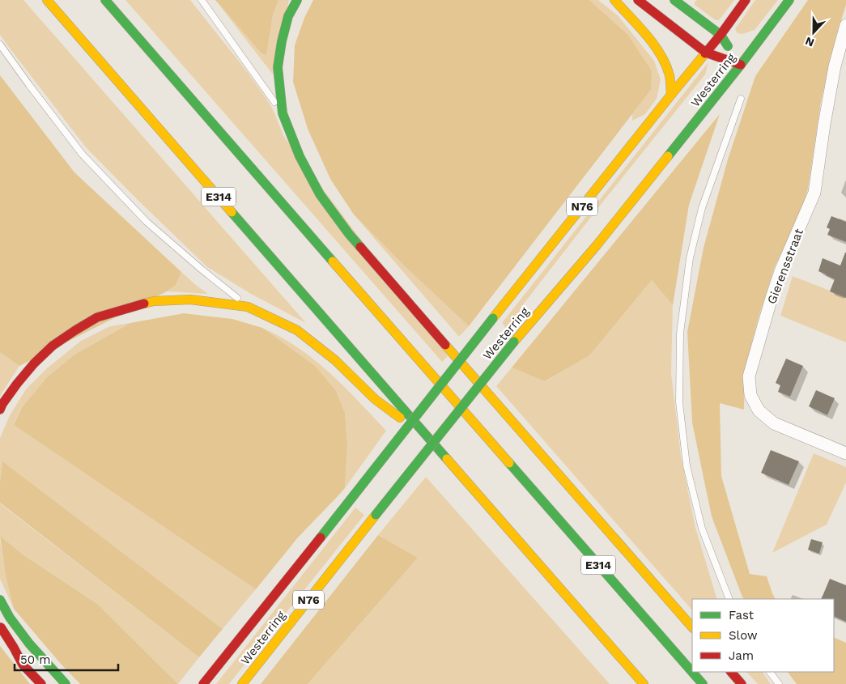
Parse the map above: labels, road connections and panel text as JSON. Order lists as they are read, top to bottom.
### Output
{
  "streets": {
    "highway": ["Westerring", "E314", "N76"],
    "street": ["Gierensstraat"]
  },
  "legend": ["Fast", "Slow", "Jam"],
  "scale_bar": "50 m",
  "north": "bottom"
}
